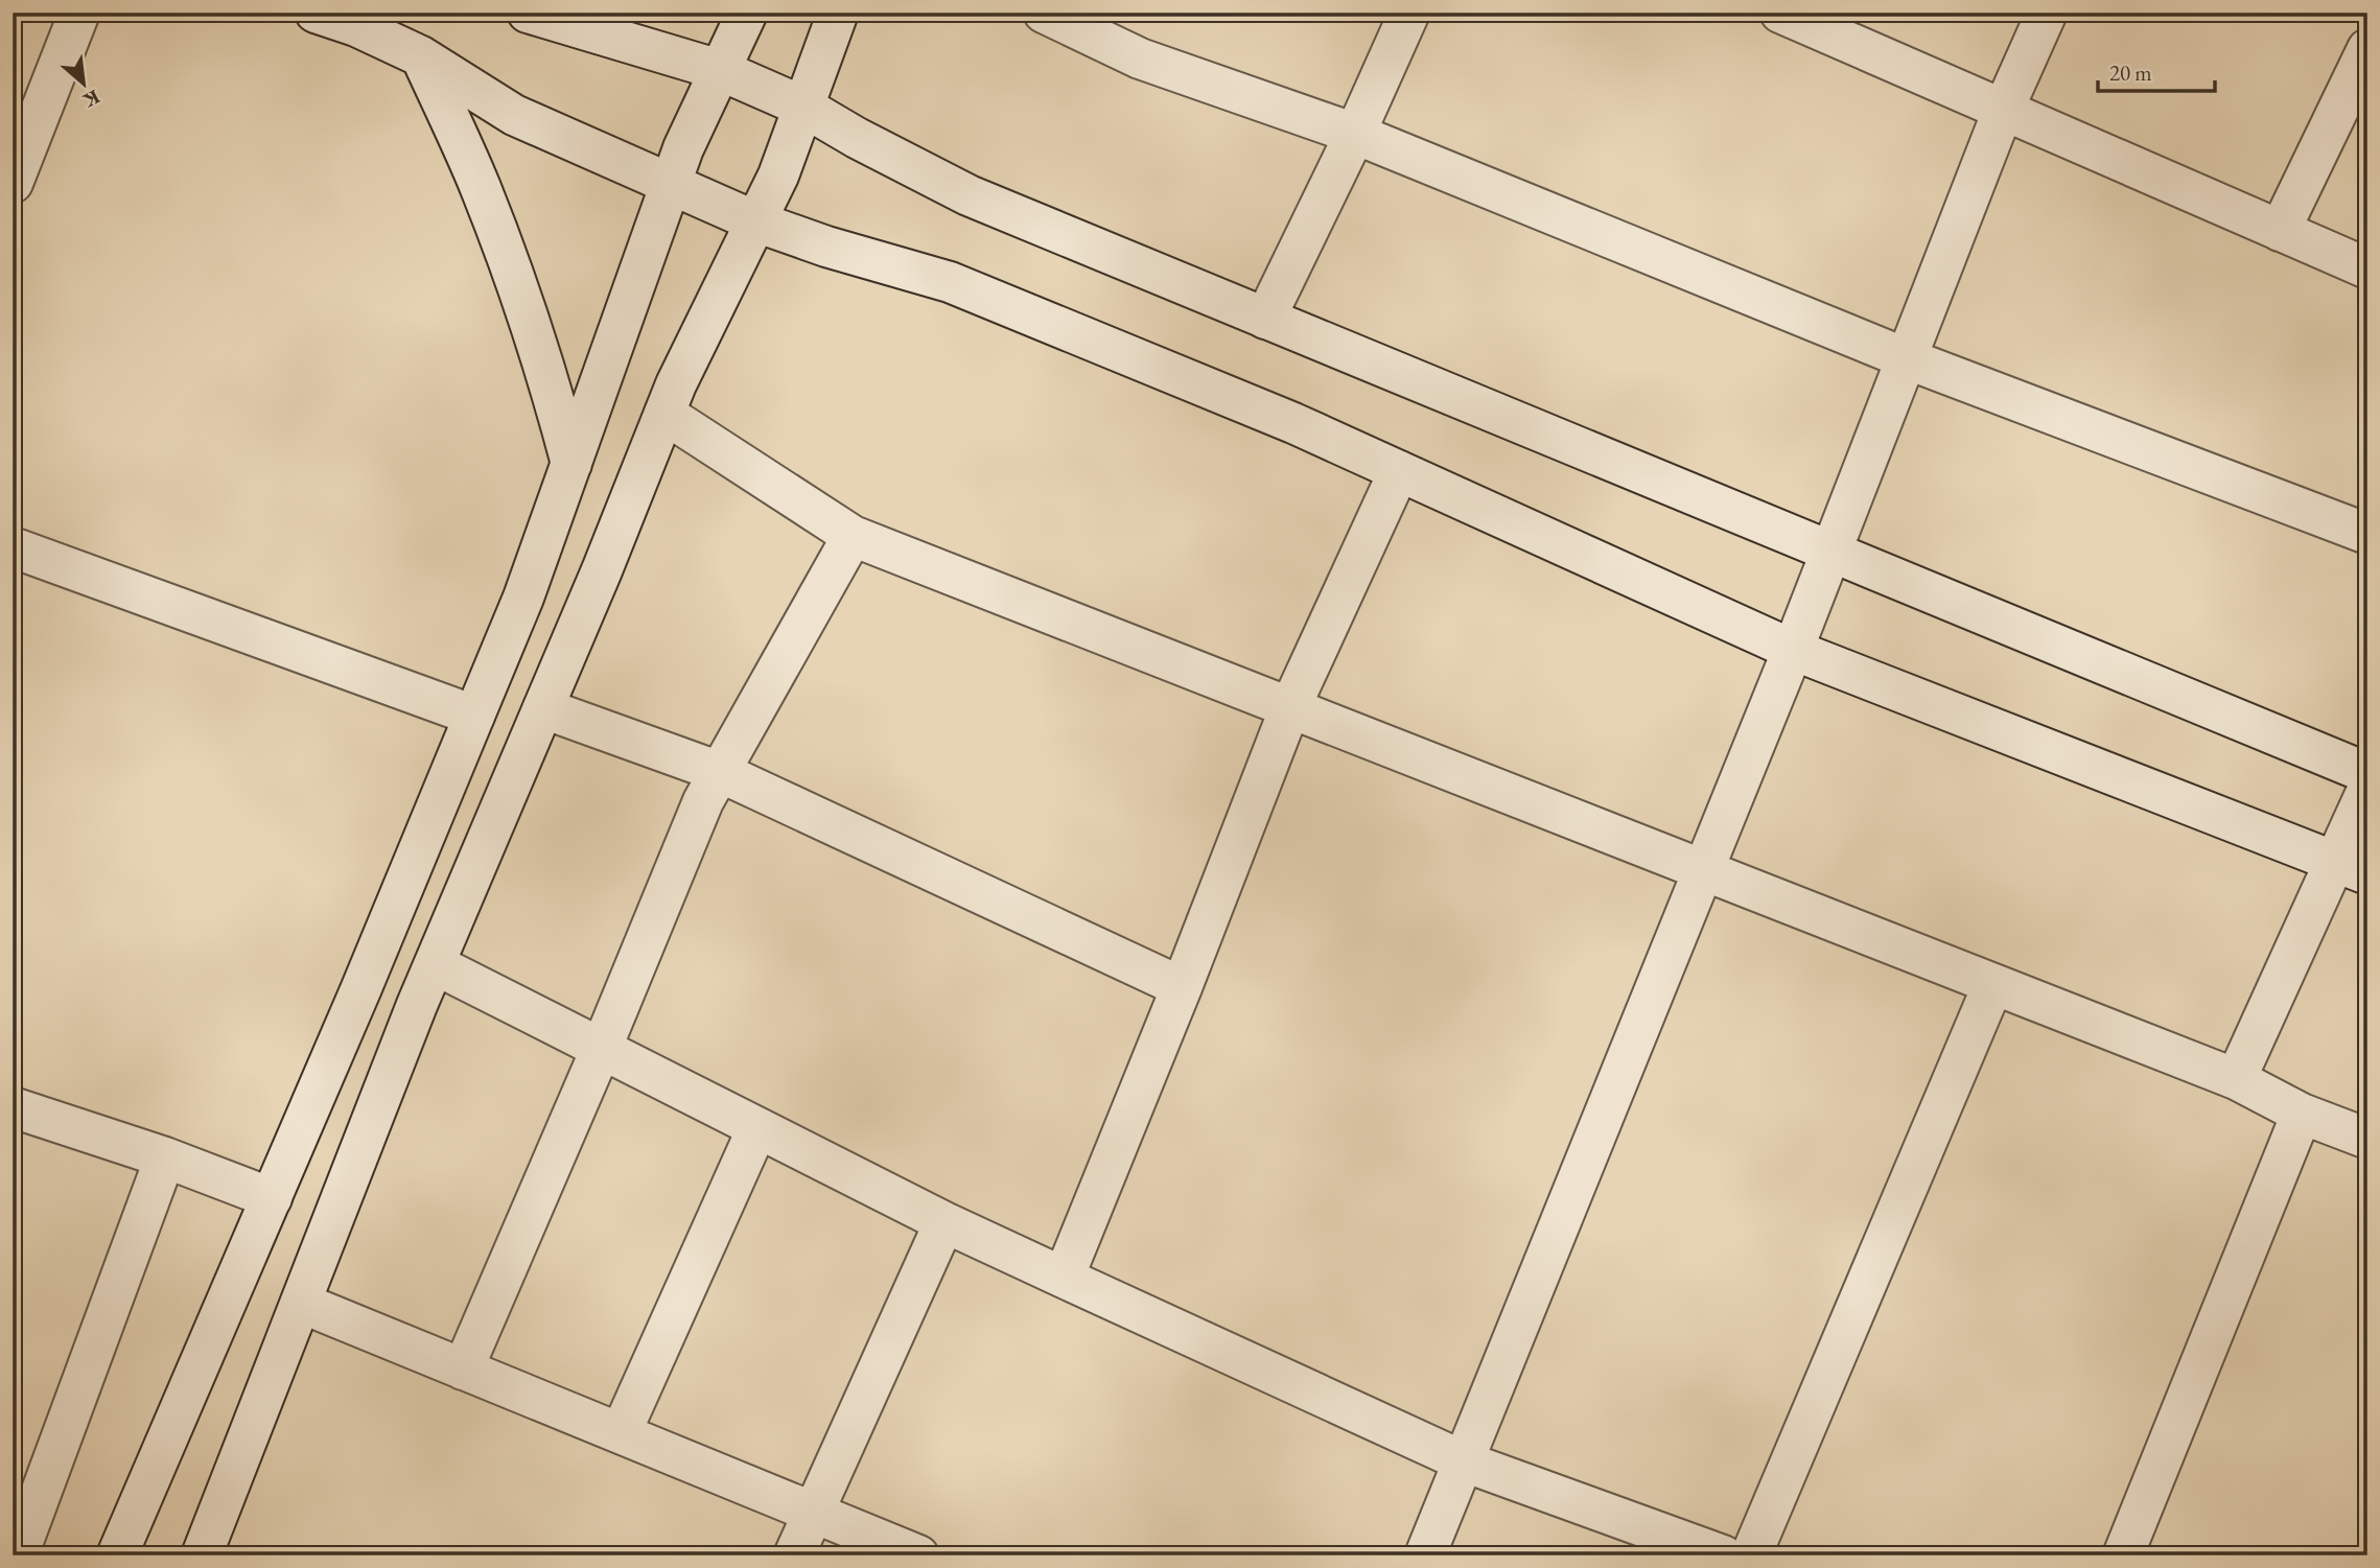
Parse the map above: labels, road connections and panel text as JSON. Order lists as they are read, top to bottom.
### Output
{
  "scale_bar": "20 m",
  "north": "bottom right"
}
